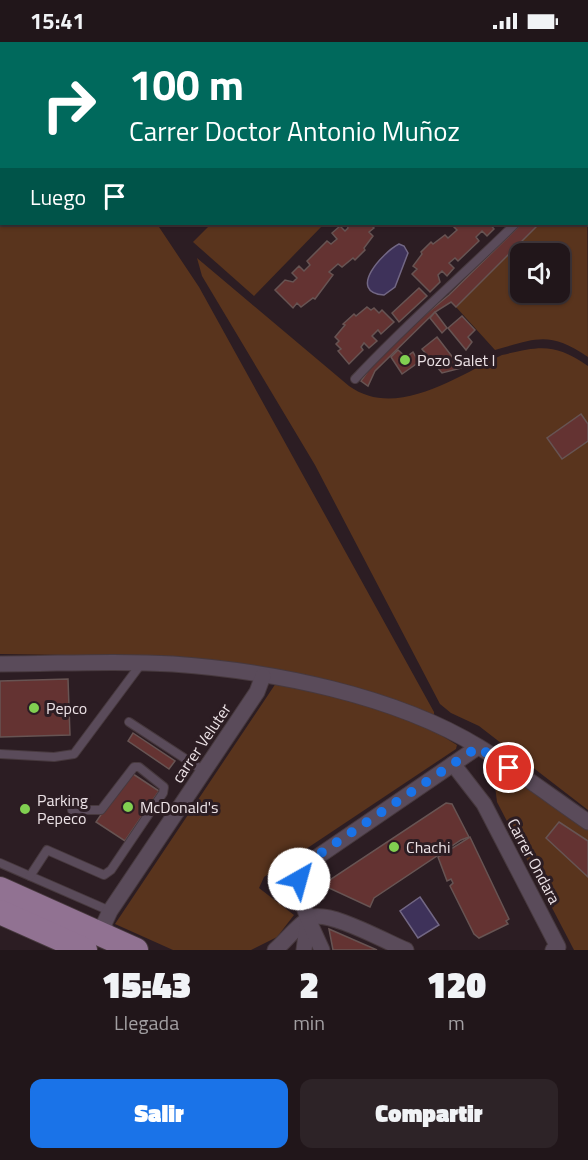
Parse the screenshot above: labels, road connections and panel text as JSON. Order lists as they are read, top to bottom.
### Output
{
  "streets": {
    "street": ["carrer Veluter", "Carrer Ondara"]
  },
  "places": [
    "Pozo Salet I",
    "Pepco",
    "McDonald's",
    "Parking Pepeco",
    "Chachi"
  ],
  "page": {
    "status": "15:41",
    "turn": ["100 m", "Carrer Doctor Antonio Muñoz"],
    "then": "Luego",
    "eta": [
      "15:43",
      "Llegada",
      "2",
      "min",
      "120",
      "m"
    ],
    "buttons": ["Salir", "Compartir"]
  }
}
